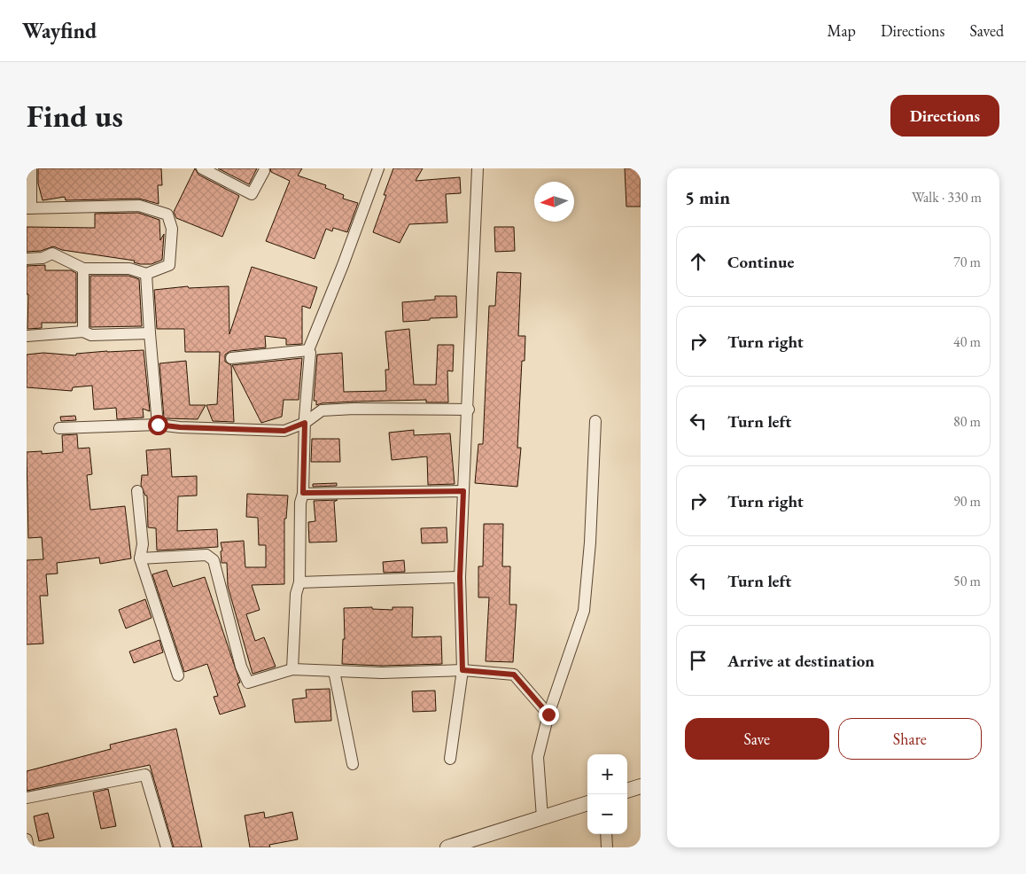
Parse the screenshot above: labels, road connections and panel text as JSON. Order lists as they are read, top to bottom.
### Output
{
  "north": "left",
  "page": {
    "header": "Wayfind",
    "nav": ["Map", "Directions", "Saved"],
    "buttons": [
      "Directions",
      ["Save", "Share"]
    ],
    "title": "Find us",
    "heading": ["5 min", "Walk · 330 m"],
    "list": [
      ["Continue", "70 m"],
      ["Turn right", "40 m"],
      ["Turn left", "80 m"],
      ["Turn right", "90 m"],
      ["Turn left", "50 m"],
      "Arrive at destination"
    ],
    "map_buttons": ["+", "−"]
  }
}
